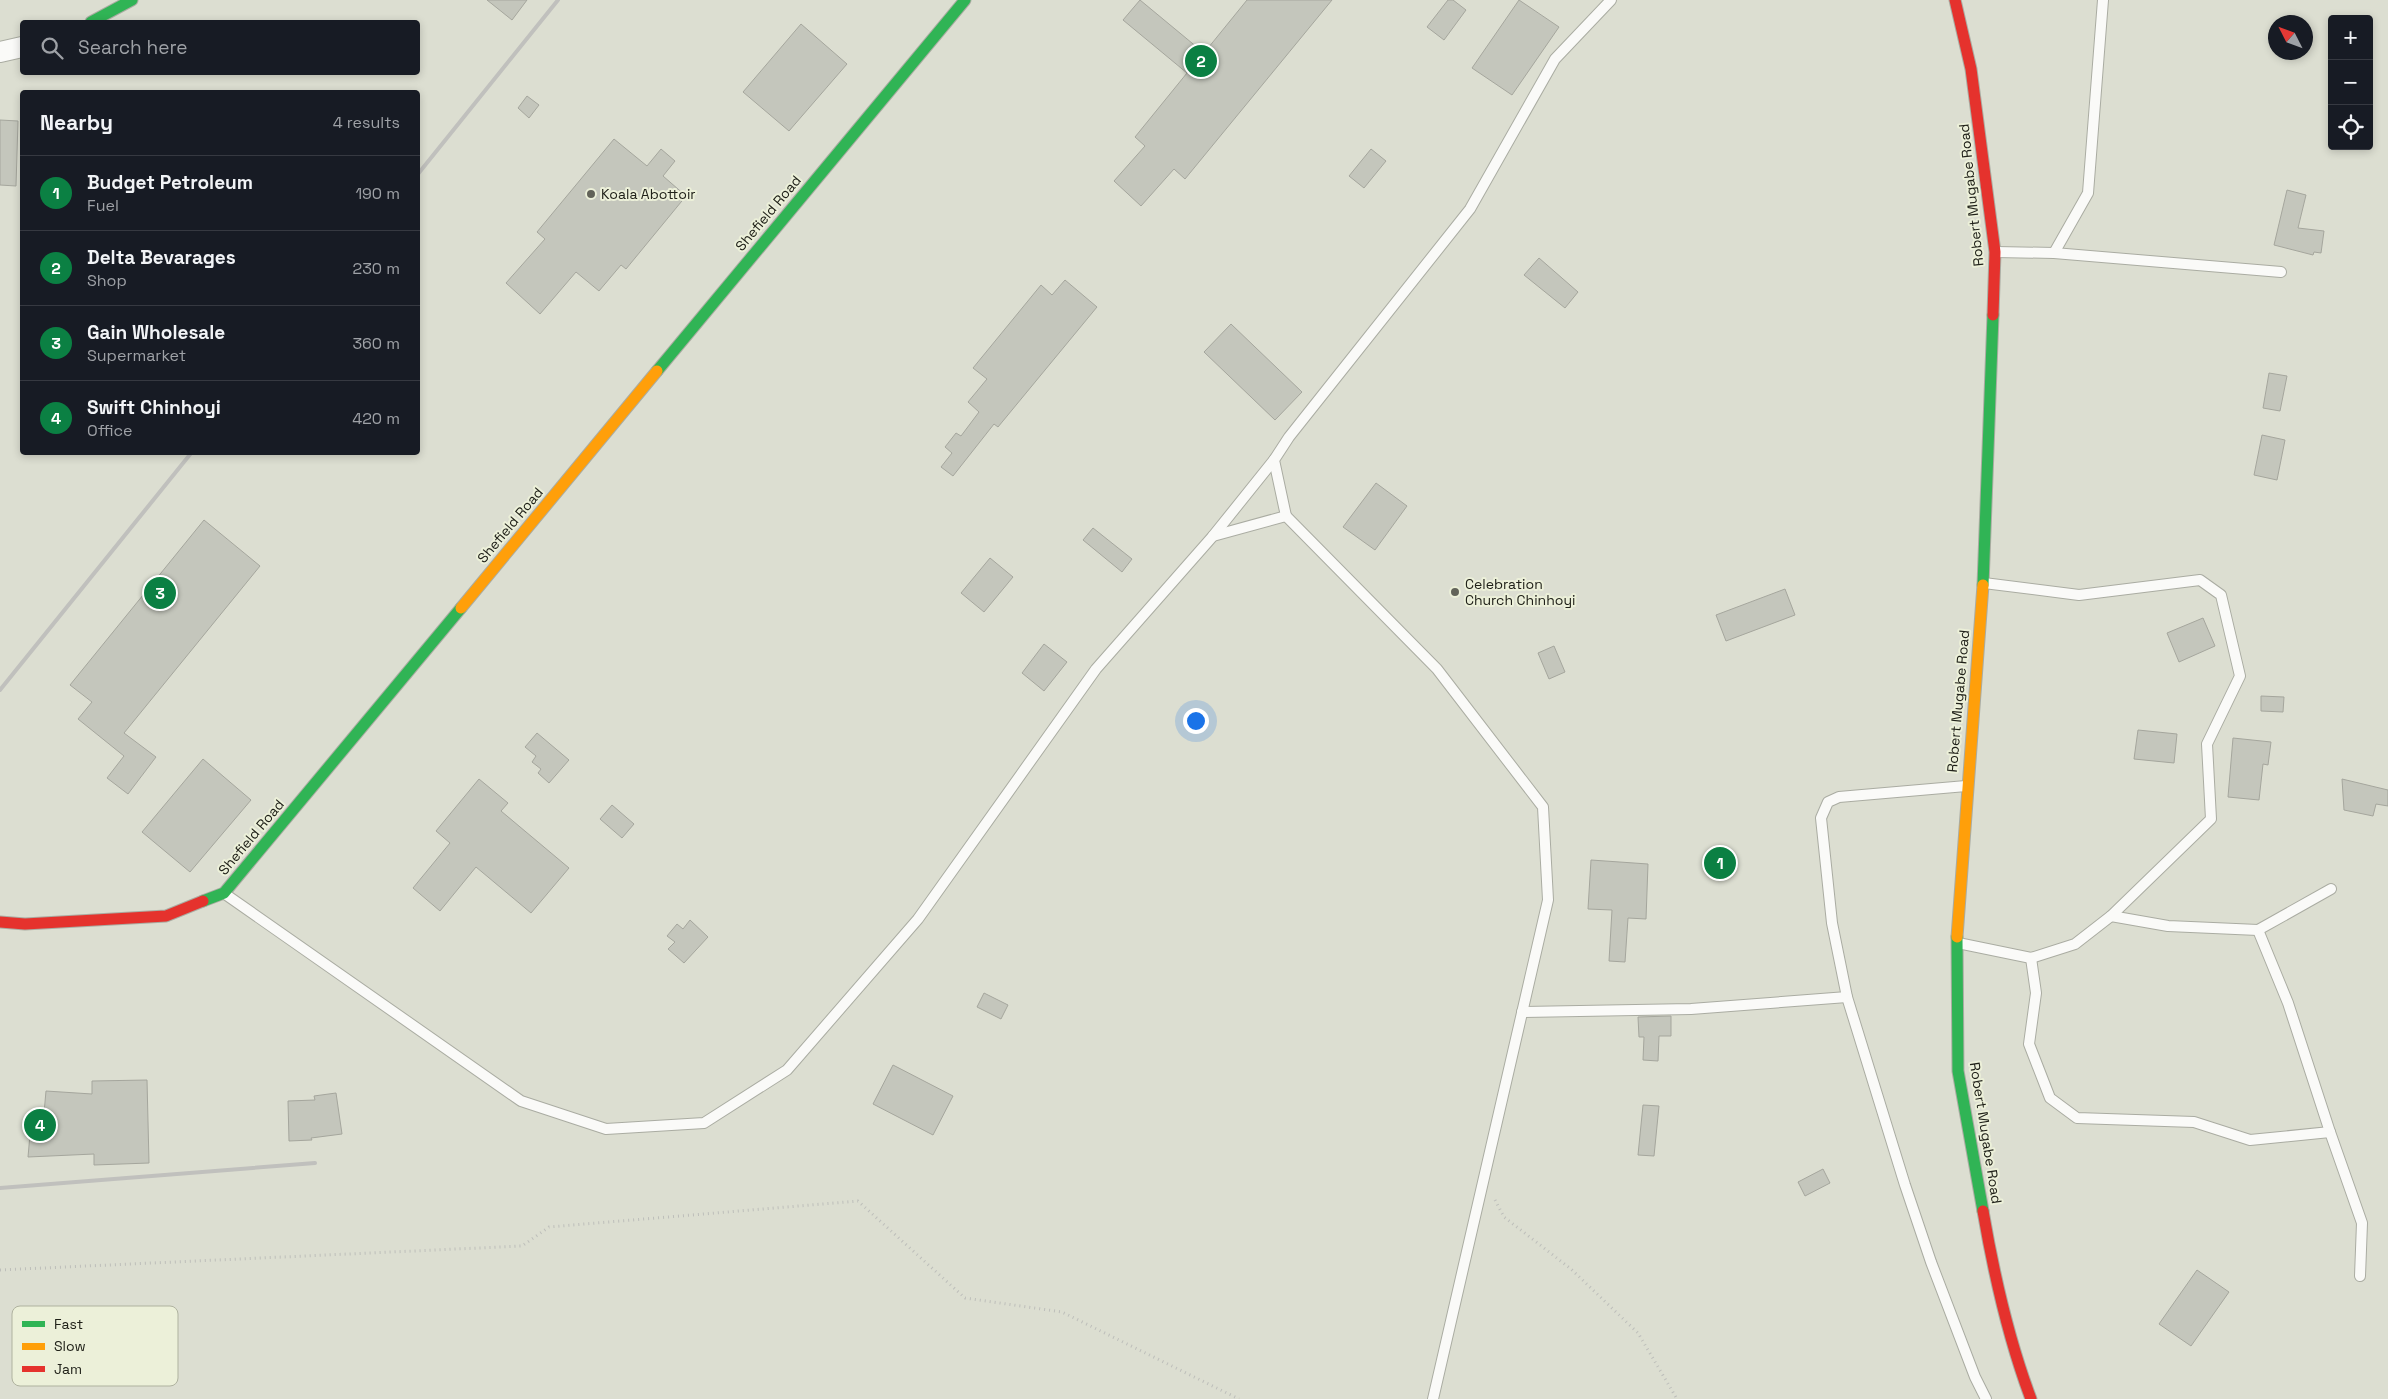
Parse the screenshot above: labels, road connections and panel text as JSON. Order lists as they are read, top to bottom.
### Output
{
  "streets": {
    "street": ["Robert Mugabe Road", "Shefield Road"]
  },
  "places": ["Koala Abottoir", "Celebration Church Chinhoyi"],
  "legend": ["Fast", "Slow", "Jam"],
  "north": "top left",
  "page": {
    "map_buttons": ["+", "−"],
    "search": "Search here",
    "pins": [
      "2",
      "3",
      "1",
      "4"
    ],
    "heading": ["Nearby", "4 results"],
    "list": [
      {
        "mark": "1",
        "name": "Budget Petroleum",
        "note": "Fuel",
        "value": "190 m"
      },
      {
        "mark": "2",
        "name": "Delta Bevarages",
        "note": "Shop",
        "value": "230 m"
      },
      {
        "mark": "3",
        "name": "Gain Wholesale",
        "note": "Supermarket",
        "value": "360 m"
      },
      {
        "mark": "4",
        "name": "Swift Chinhoyi",
        "note": "Office",
        "value": "420 m"
      }
    ]
  }
}
